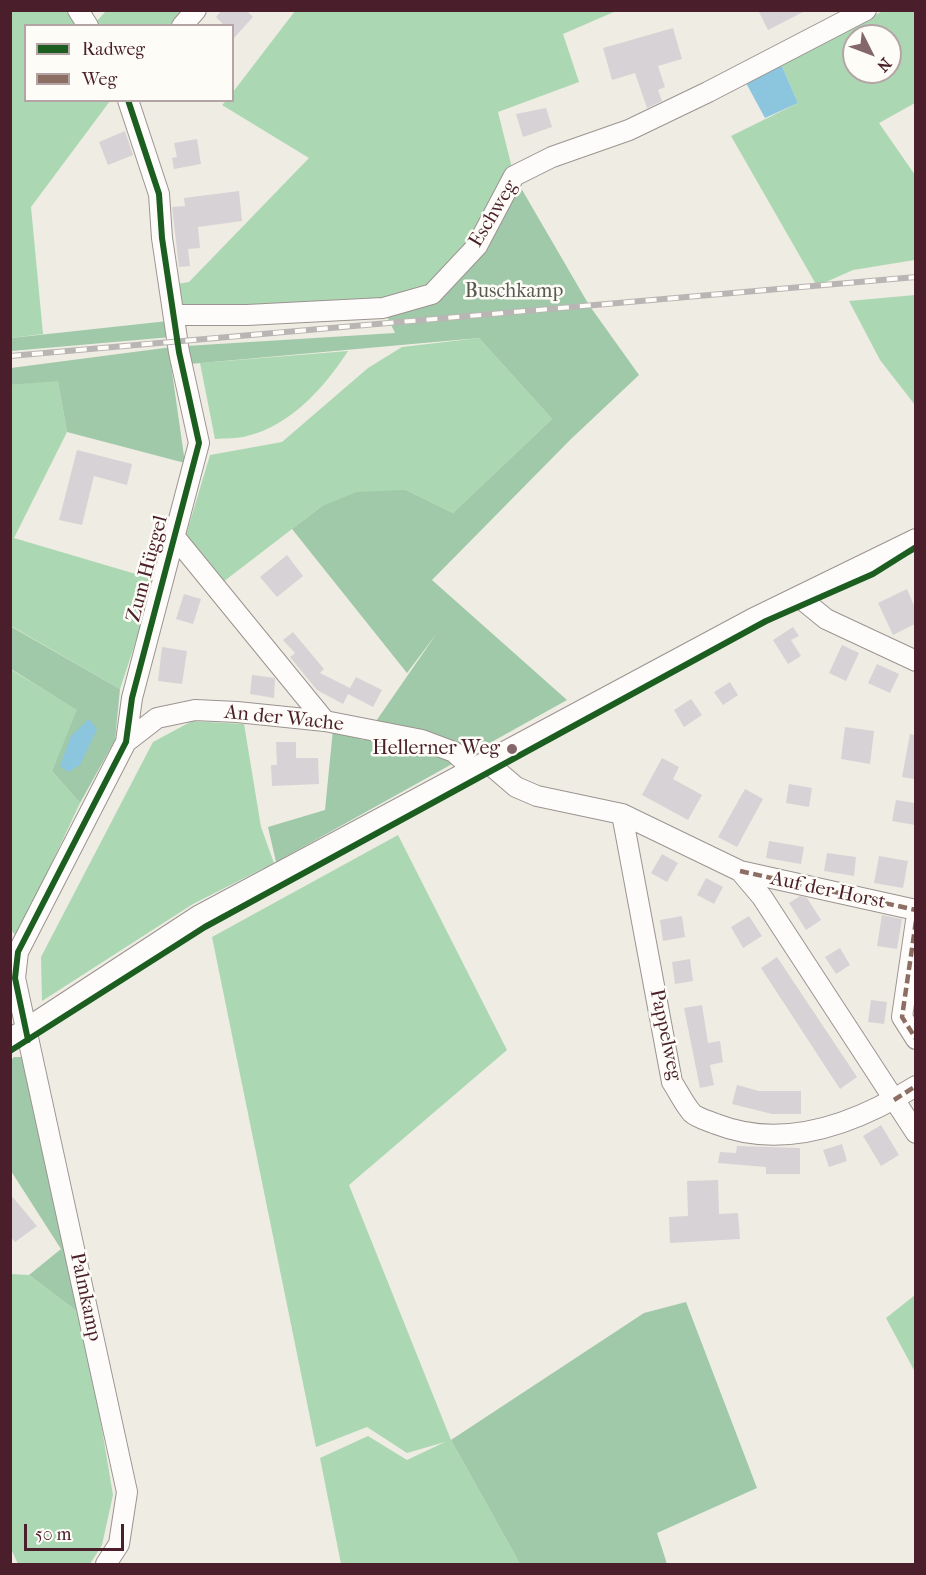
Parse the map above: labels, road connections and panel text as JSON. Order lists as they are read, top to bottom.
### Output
{
  "streets": {
    "street": [
      "Eschweg",
      "Zum Hüggel",
      "An der Wache",
      "Auf der Horst",
      "Pappelweg",
      "Palmkamp"
    ]
  },
  "crossings": [
    ["Eschweg", "Zum Hüggel"],
    ["Zum Hüggel", "An der Wache"],
    ["Zum Hüggel", "Palmkamp"]
  ],
  "parks": ["Buschkamp"],
  "places": ["Hellerner Weg"],
  "legend": ["Radweg", "Weg"],
  "scale_bar": "50 m",
  "north": "bottom right"
}
